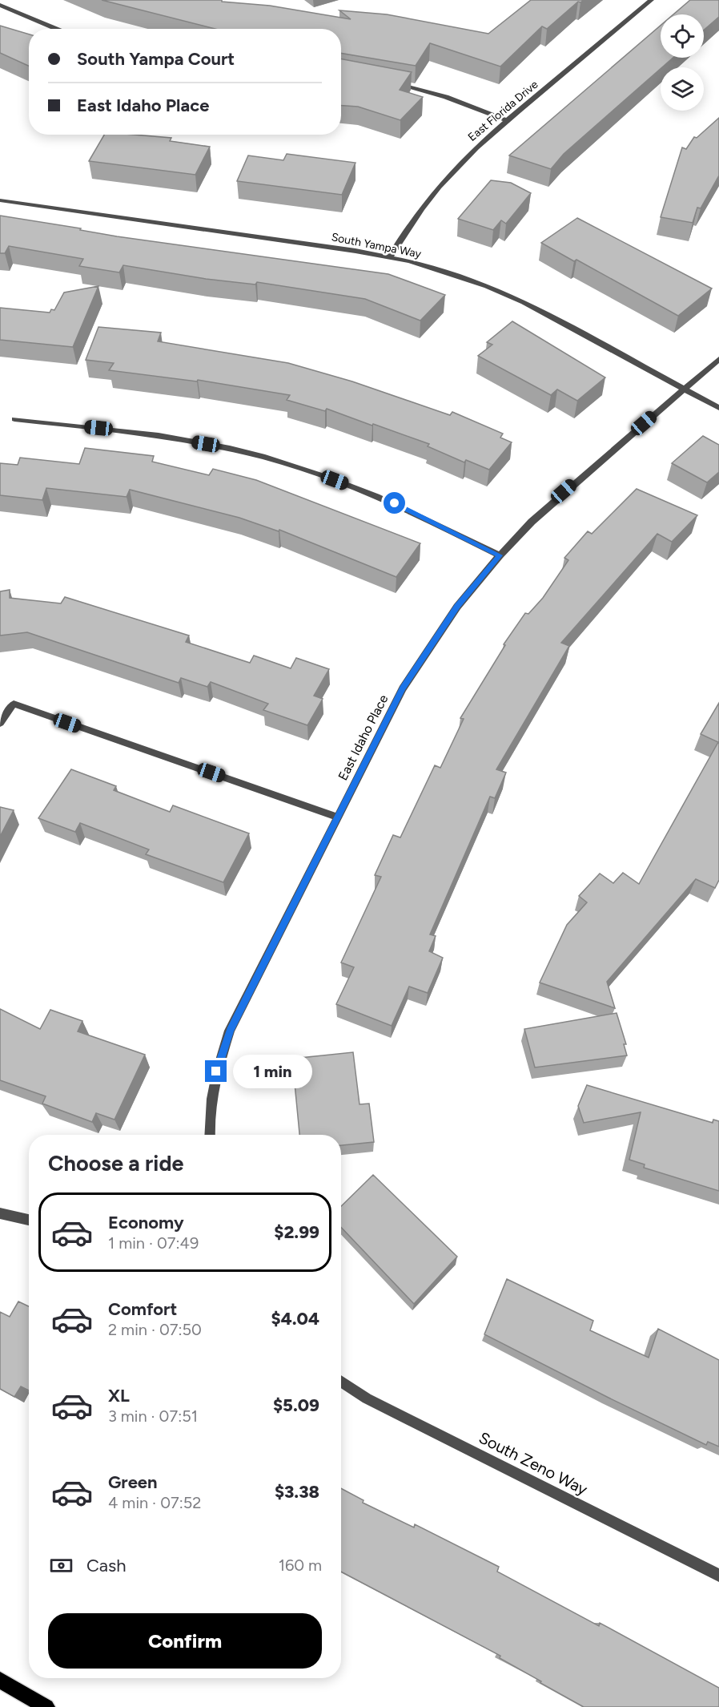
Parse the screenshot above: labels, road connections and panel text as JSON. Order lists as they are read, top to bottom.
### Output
{
  "streets": {
    "street": [
      "East Florida Drive",
      "South Yampa Way",
      "East Idaho Place",
      "South Zeno Way"
    ]
  },
  "crossings": [
    ["East Florida Drive", "South Yampa Way"],
    ["South Yampa Way", "East Idaho Place"]
  ],
  "page": {
    "banner": ["South Yampa Court", "East Idaho Place"],
    "bubble": "1 min",
    "heading": "Choose a ride",
    "list": [
      {
        "name": "Economy",
        "note": "1 min · 07:49",
        "value": "$2.99"
      },
      {
        "name": "Comfort",
        "note": "2 min · 07:50",
        "value": "$4.04"
      },
      {
        "name": "XL",
        "note": "3 min · 07:51",
        "value": "$5.09"
      },
      {
        "name": "Green",
        "note": "4 min · 07:52",
        "value": "$3.38"
      }
    ],
    "pay": ["Cash", "160 m"],
    "buttons": "Confirm"
  }
}
